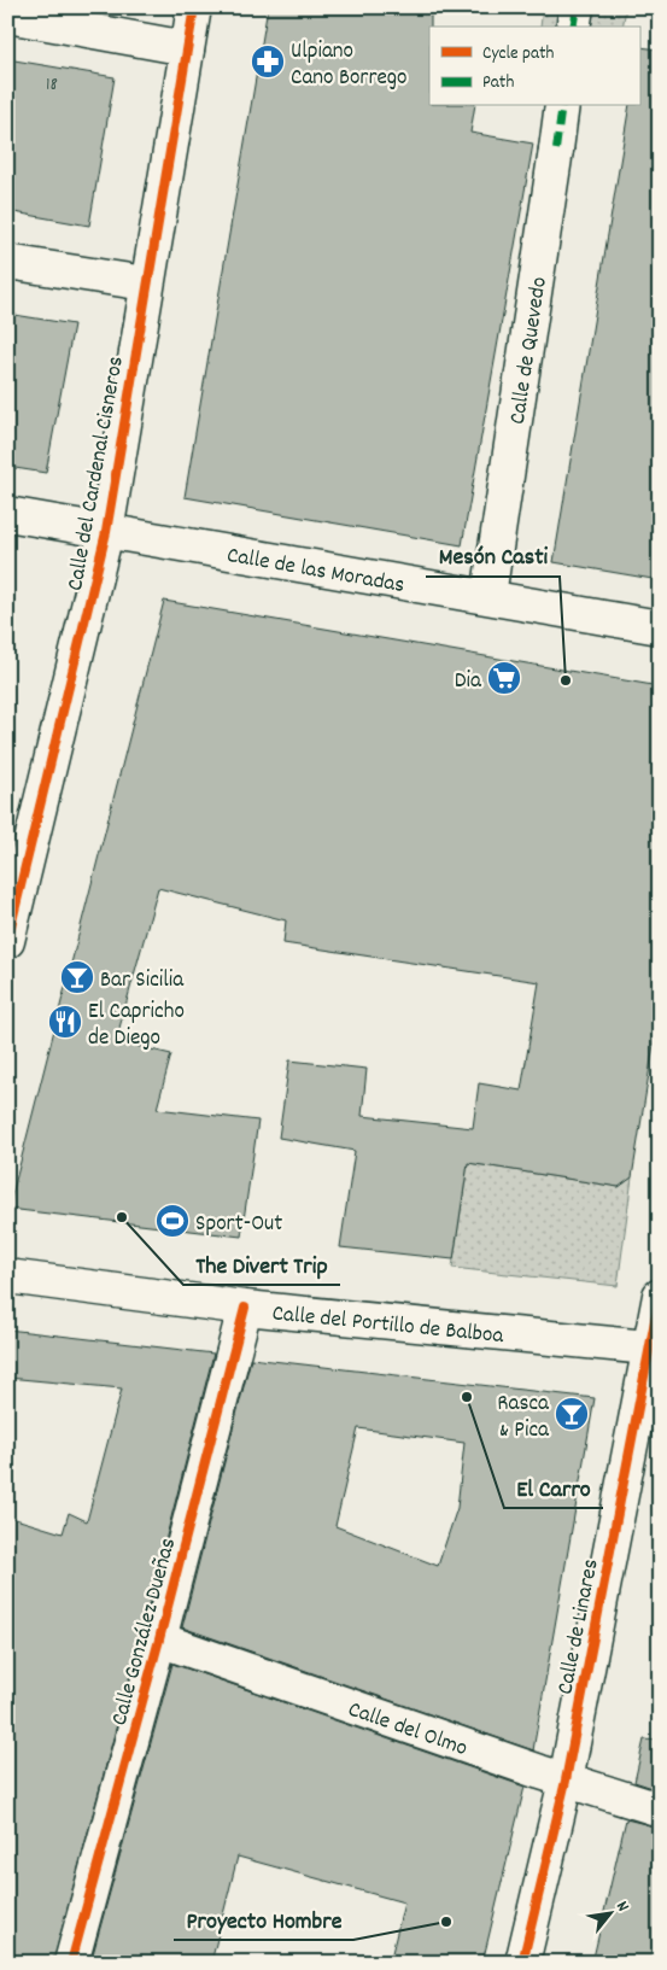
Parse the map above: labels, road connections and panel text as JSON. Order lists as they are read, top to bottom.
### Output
{
  "streets": {
    "street": [
      "Calle de Quevedo",
      "Calle del Cardenal Cisneros",
      "Calle de las Moradas",
      "Calle del Portillo de Balboa",
      "Calle de Linares",
      "Calle González Dueñas",
      "Calle del Olmo"
    ]
  },
  "crossings": [
    ["Calle de Quevedo", "Calle de las Moradas"],
    ["Calle del Cardenal Cisneros", "Calle de las Moradas"],
    ["Calle del Portillo de Balboa", "Calle de Linares"],
    ["Calle del Portillo de Balboa", "Calle González Dueñas"],
    ["Calle de Linares", "Calle del Olmo"],
    ["Calle González Dueñas", "Calle del Olmo"]
  ],
  "places": {
    "pharmacy": ["Ulpiano Cano Borrego"],
    "supermarket": ["Dia"],
    "other": [
      "Mesón Casti",
      "The Divert Trip",
      "El Carro",
      "Proyecto Hombre"
    ],
    "bar": ["Bar Sicilia", "Rasca & Pica"],
    "restaurant": ["El Capricho de Diego"],
    "sports": ["Sport-Out"]
  },
  "house_numbers": ["18"],
  "legend": ["Cycle path", "Path"],
  "north": "top right"
}
